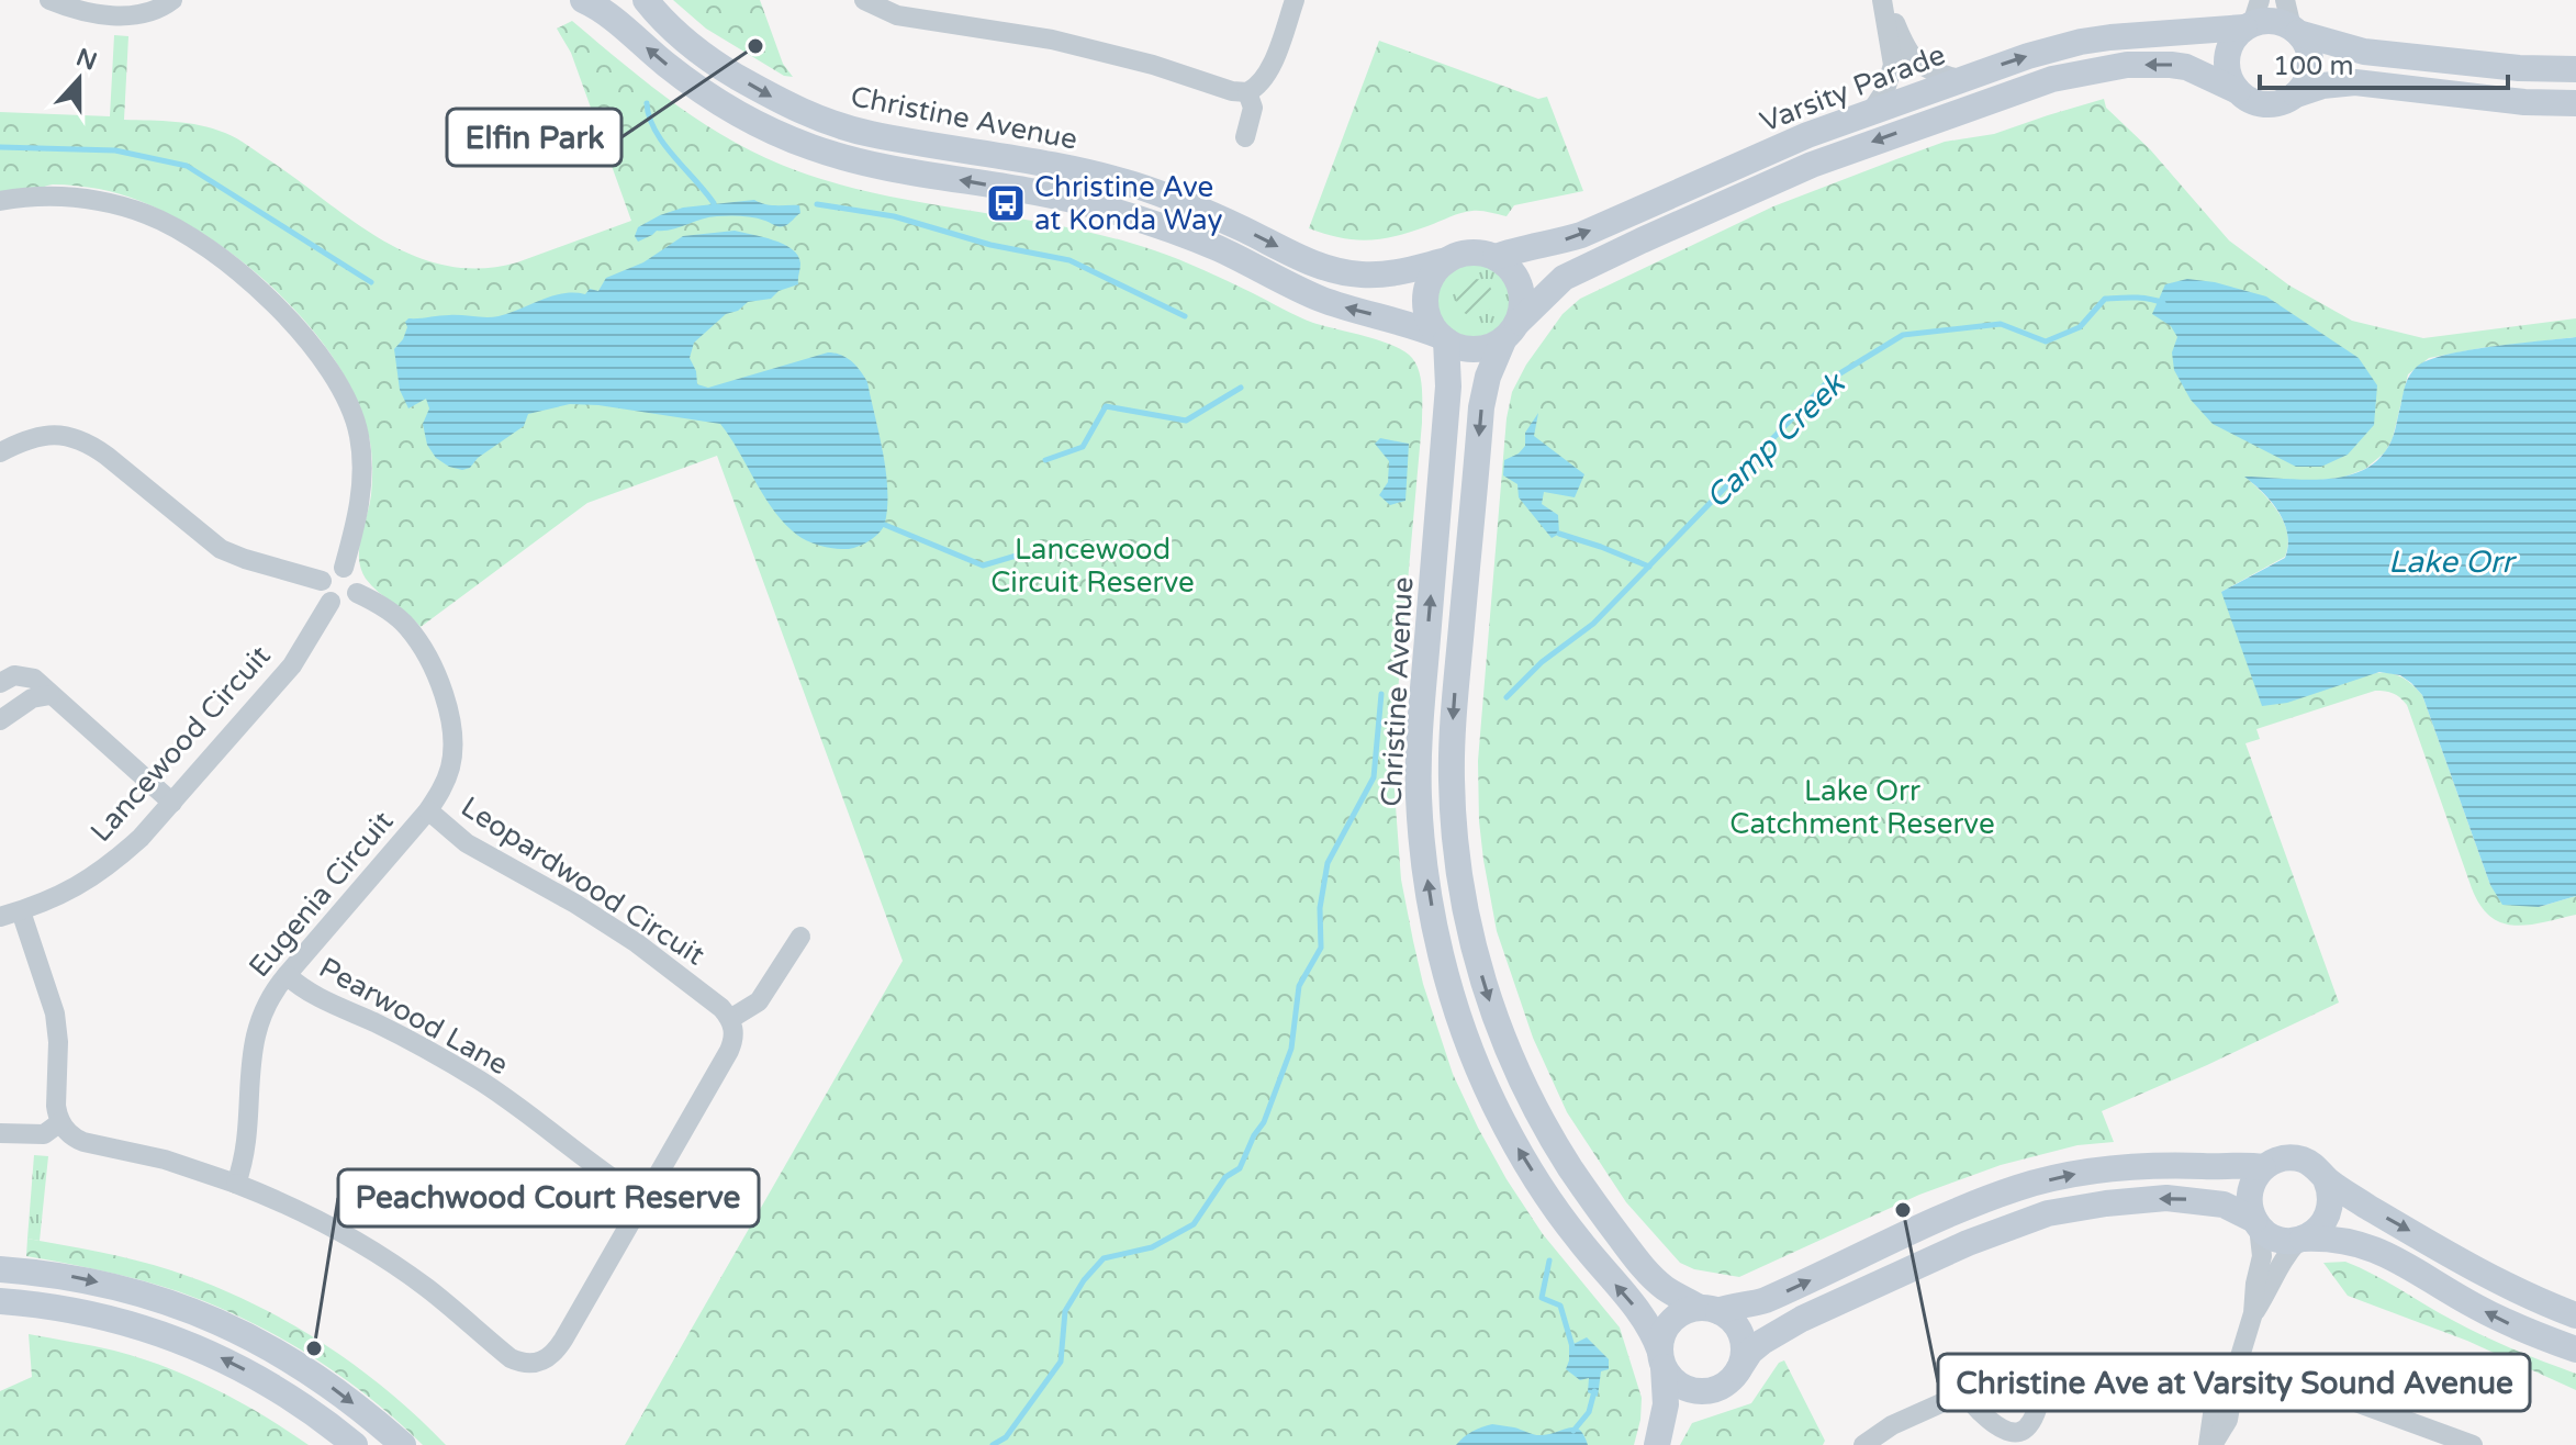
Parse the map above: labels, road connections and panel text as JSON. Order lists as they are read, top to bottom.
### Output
{
  "streets": {
    "main road": ["Varsity Parade", "Christine Avenue"],
    "street": [
      "Lancewood Circuit",
      "Leopardwood Circuit",
      "Eugenia Circuit",
      "Pearwood Lane"
    ]
  },
  "crossings": [
    ["Varsity Parade", "Christine Avenue"],
    ["Lancewood Circuit", "Eugenia Circuit"],
    ["Leopardwood Circuit", "Eugenia Circuit"],
    ["Eugenia Circuit", "Pearwood Lane"]
  ],
  "water": ["Camp Creek", "Lake Orr"],
  "parks": ["Lancewood Circuit Reserve", "Lake Orr Catchment Reserve"],
  "places": {
    "other": ["Elfin Park", "Christine Ave at Varsity Sound Avenue", "Peachwood Court Reserve"],
    "bus stop": ["Christine Ave at Konda Way"]
  },
  "scale_bar": "100 m",
  "north": "top"
}
